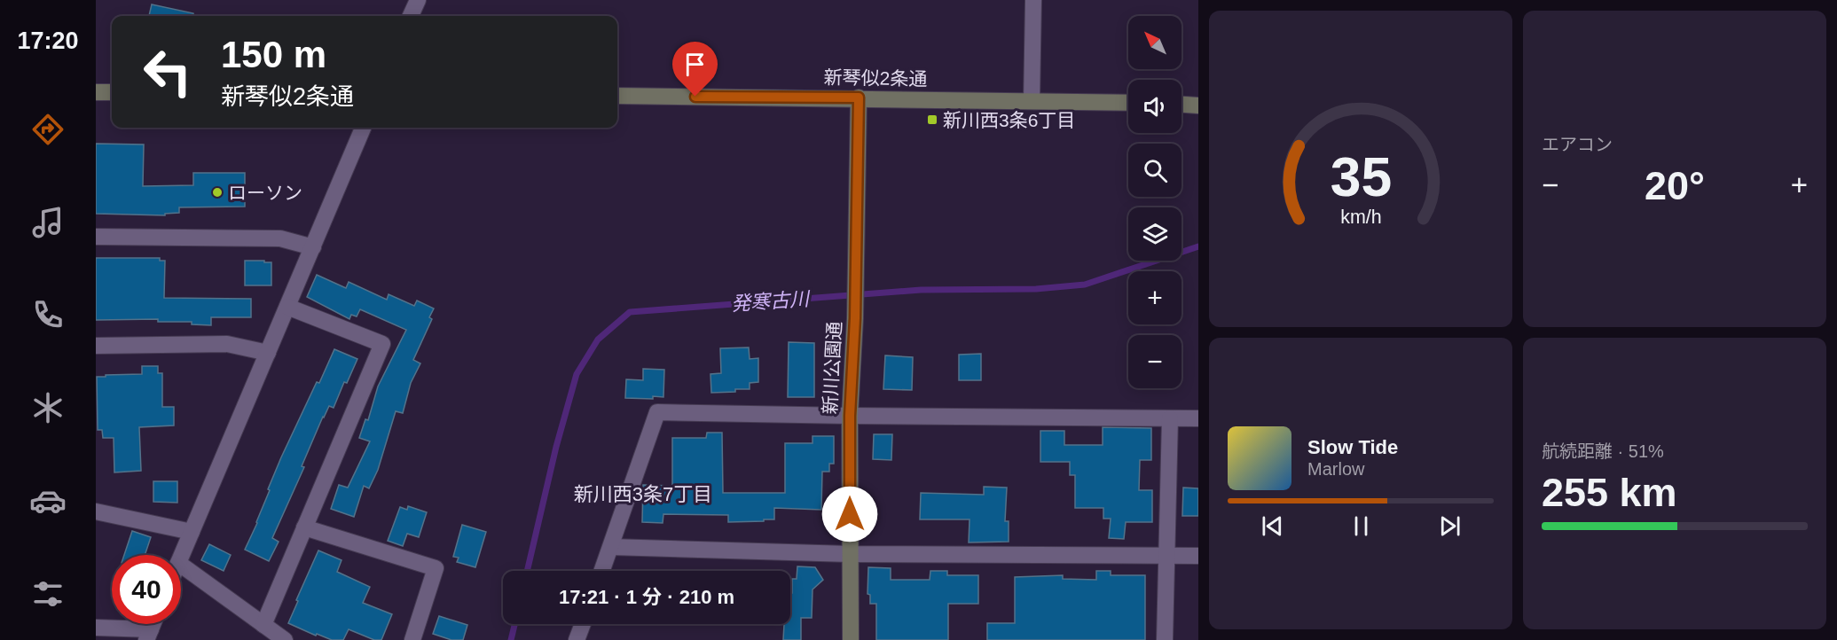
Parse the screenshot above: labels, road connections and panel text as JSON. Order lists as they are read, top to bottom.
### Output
{
  "streets": {
    "street": ["新琴似2条通", "新川公園通"]
  },
  "crossings": [
    ["新琴似2条通", "新川公園通"]
  ],
  "districts": ["新川西3条7丁目"],
  "water": ["発寒古川"],
  "places": {
    "transit": ["新川西3条6丁目"],
    "other": ["ローソン"]
  },
  "north": "top left",
  "page": {
    "tabs": "17:20",
    "tile": [
      "エアコン",
      ["航続距離 · 51%", "255 km"]
    ],
    "map_buttons": ["+", "−"],
    "turn": ["150 m", "新琴似2条通"],
    "heat": ["−", "20°", "+"],
    "song": ["Slow Tide", "Marlow"],
    "limit": "40",
    "trip": "17:21 · 1 分 · 210 m",
    "gauge": ["35", "km/h"]
  }
}
